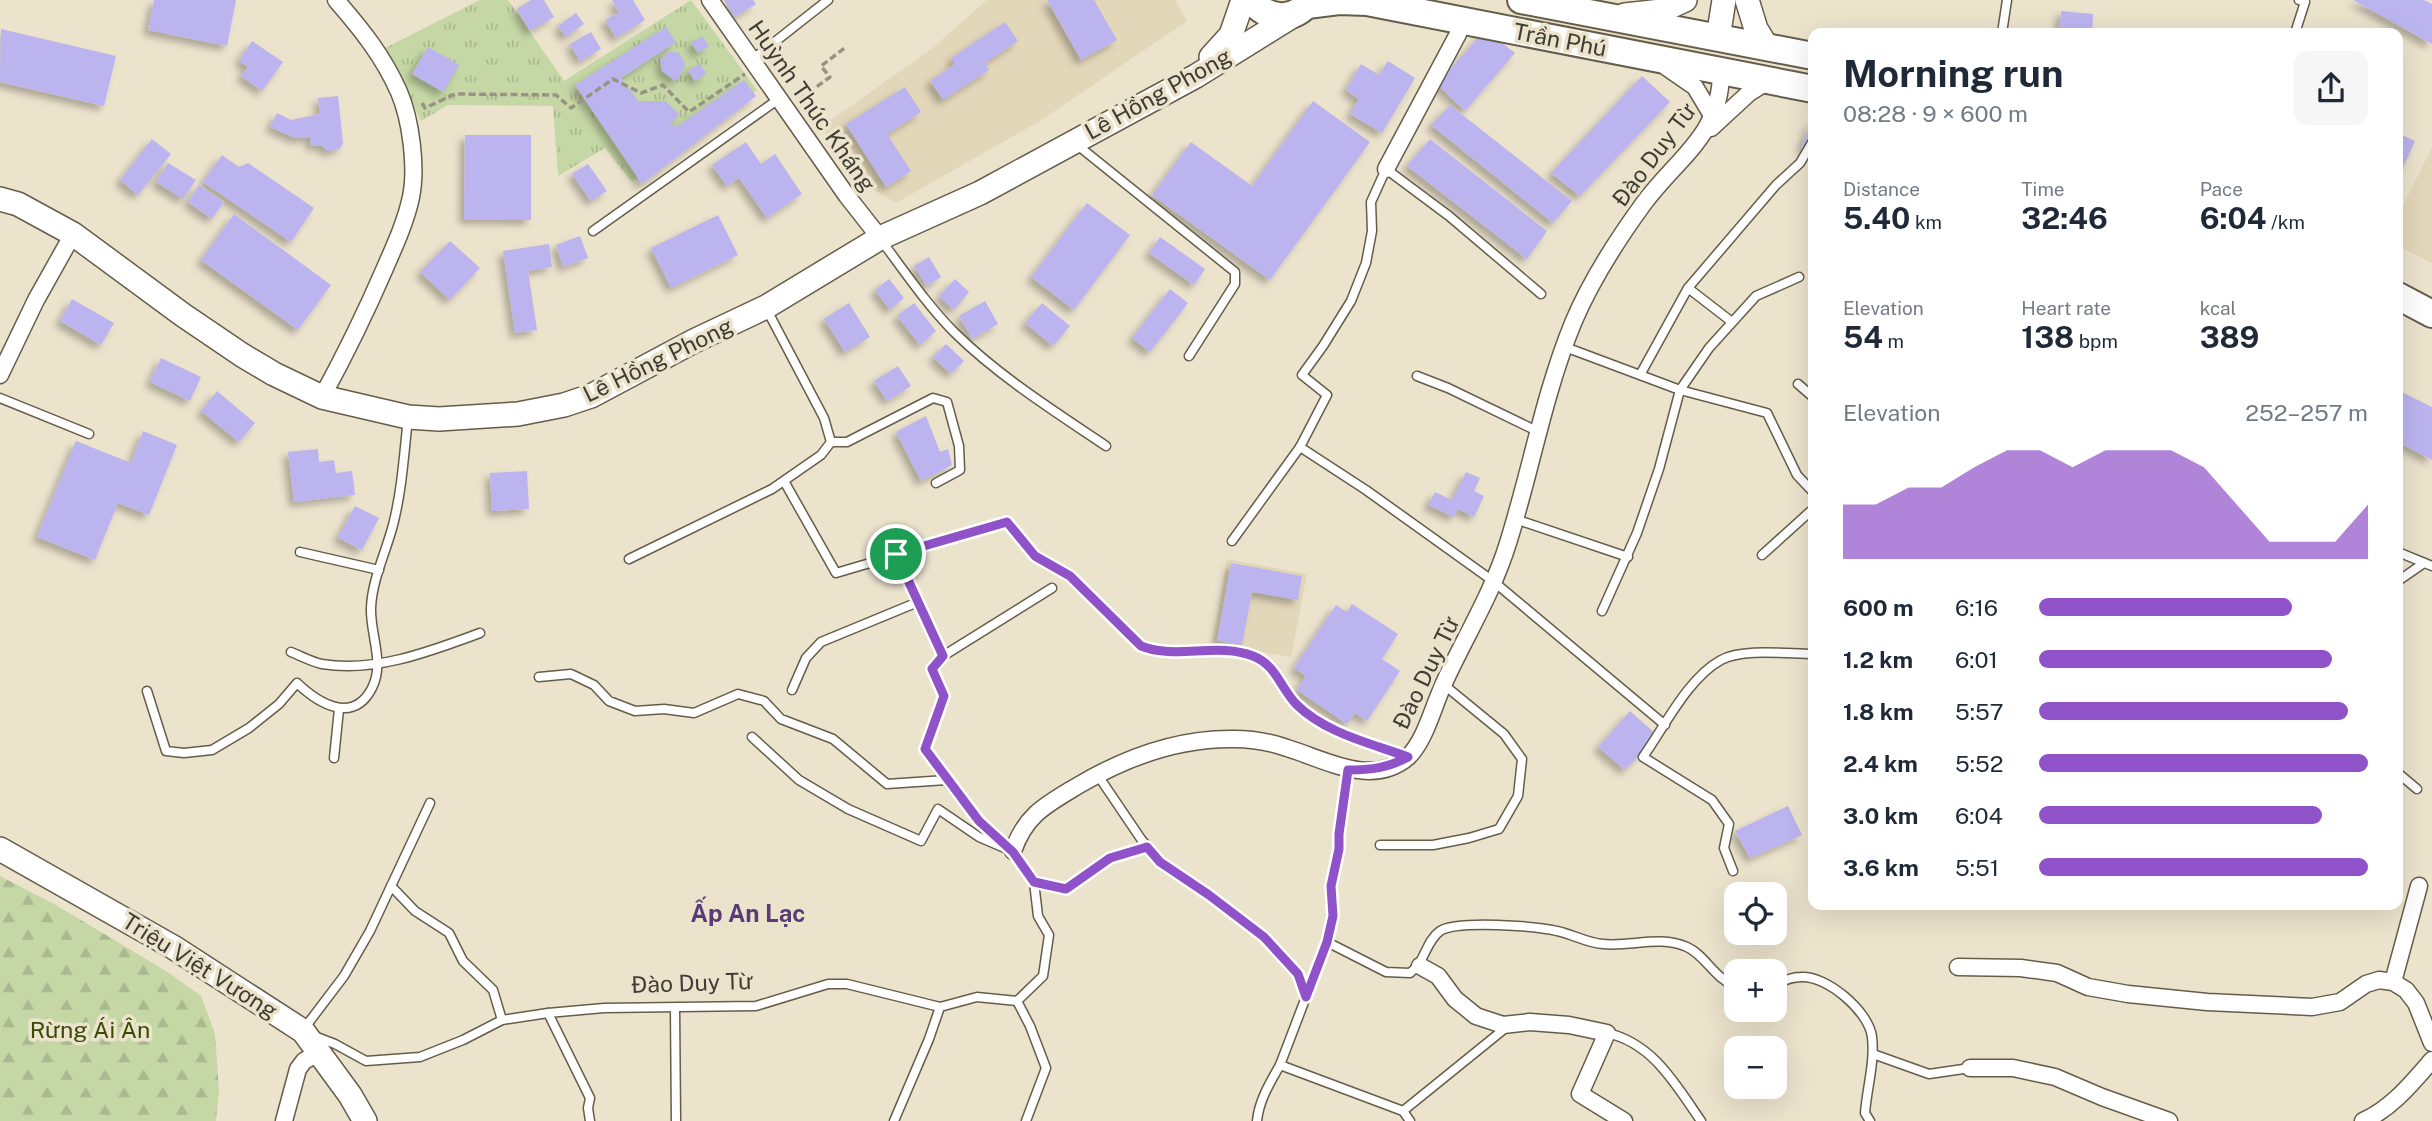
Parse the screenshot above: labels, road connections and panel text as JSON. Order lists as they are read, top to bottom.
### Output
{
  "streets": {
    "main road": ["Trần Phú"],
    "street": [
      "Lê Hồng Phong",
      "Huỳnh Thúc Kháng",
      "Đào Duy Từ",
      "Triệu Việt Vương"
    ]
  },
  "crossings": [
    ["Trần Phú", "Lê Hồng Phong"],
    ["Trần Phú", "Đào Duy Từ"],
    ["Lê Hồng Phong", "Huỳnh Thúc Kháng"],
    ["Đào Duy Từ", "Triệu Việt Vương"]
  ],
  "districts": ["Ấp An Lạc"],
  "parks": ["Rừng Ái Ân"],
  "page": {
    "heading": ["Morning run", "08:28 · 9 × 600 m"],
    "stats": [
      ["Distance", "5.40 km"],
      ["Time", "32:46"],
      ["Pace", "6:04 /km"],
      ["Elevation", "54 m"],
      ["Heart rate", "138 bpm"],
      ["kcal", "389"]
    ],
    "chart": ["Elevation", "252–257 m"],
    "list": [
      {
        "name": "600 m",
        "note": "6:16"
      },
      {
        "name": "1.2 km",
        "note": "6:01"
      },
      {
        "name": "1.8 km",
        "note": "5:57"
      },
      {
        "name": "2.4 km",
        "note": "5:52"
      },
      {
        "name": "3.0 km",
        "note": "6:04"
      },
      {
        "name": "3.6 km",
        "note": "5:51"
      }
    ],
    "map_buttons": ["+", "−"]
  }
}
